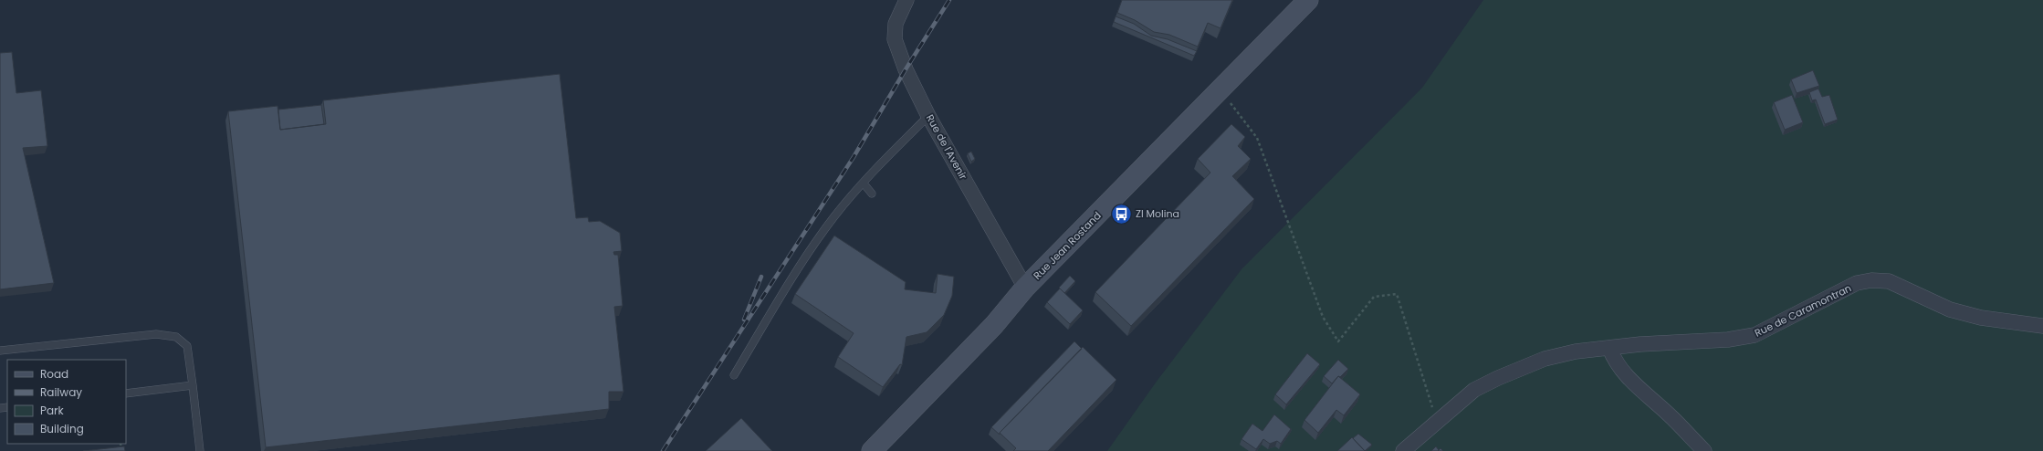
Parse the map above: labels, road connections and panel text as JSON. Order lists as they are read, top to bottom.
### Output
{
  "streets": {
    "main road": ["Rue Jean Rostand"],
    "street": ["Rue de l'Avenir", "Rue de Caramontran"]
  },
  "crossings": [
    ["Rue de l'Avenir", "Rue Jean Rostand"]
  ],
  "places": {
    "bus stop": ["ZI Molina"]
  },
  "legend": [
    "Road",
    "Railway",
    "Park",
    "Building"
  ]
}
